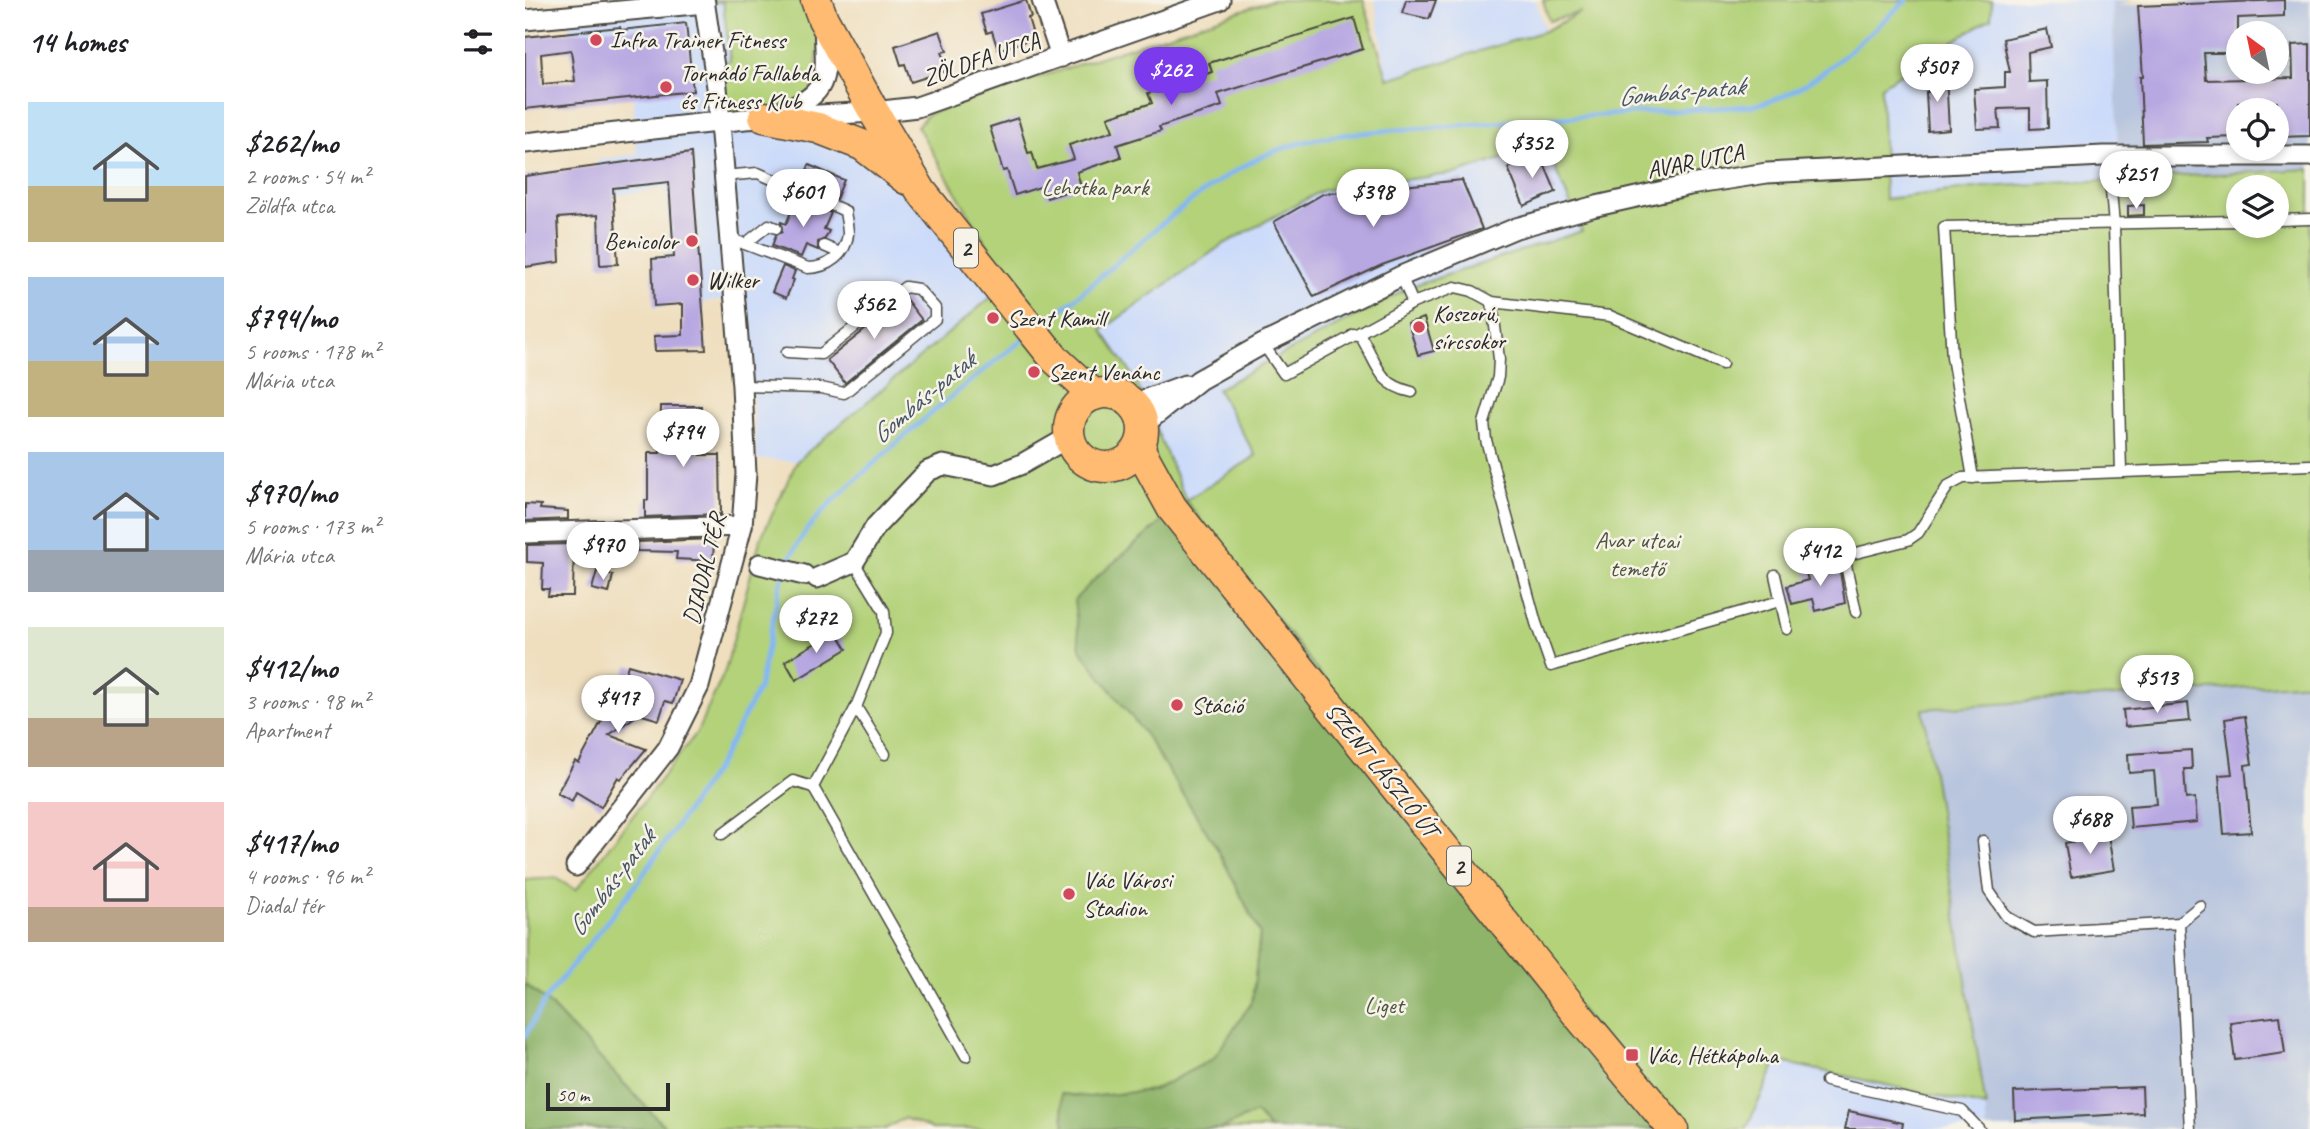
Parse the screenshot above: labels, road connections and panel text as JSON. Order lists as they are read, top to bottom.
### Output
{
  "streets": {
    "main road": ["2", "SZENT LÁSZLÓ ÚT"],
    "street": ["ZÖLDFA UTCA", "AVAR UTCA", "DIADAL TÉR"]
  },
  "crossings": [
    ["ZÖLDFA UTCA", "2"],
    ["AVAR UTCA", "2"],
    ["AVAR UTCA", "SZENT LÁSZLÓ ÚT"],
    ["2", "SZENT LÁSZLÓ ÚT"]
  ],
  "water": ["Gombás-patak"],
  "parks": ["Lehotka park", "Avar utcai temető", "Liget"],
  "places": {
    "other": [
      "Infra Trainer Fitness",
      "Tornádó Fallabda és Fitness Klub",
      "Benicolor",
      "Wilker",
      "Szent Kamill",
      "Koszorú, sírcsokor",
      "Szent Venánc",
      "Stáció",
      "Vác Városi Stadion"
    ],
    "transit": ["Vác, Hétkápolna"]
  },
  "scale_bar": "50 m",
  "north": "top left",
  "page": {
    "heading": "14 homes",
    "price": [
      "$507",
      "$262",
      "$352",
      "$251",
      "$601",
      "$398",
      "$562",
      "$794",
      "$970",
      "$412",
      "$272",
      "$513",
      "$417",
      "$688"
    ],
    "list": [
      {
        "name": "$262/mo",
        "note": "2 rooms · 54 m² · Zöldfa utca"
      },
      {
        "name": "$794/mo",
        "note": "5 rooms · 178 m² · Mária utca"
      },
      {
        "name": "$970/mo",
        "note": "5 rooms · 173 m² · Mária utca"
      },
      {
        "name": "$412/mo",
        "note": "3 rooms · 98 m² · Apartment"
      },
      {
        "name": "$417/mo",
        "note": "4 rooms · 96 m² · Diadal tér"
      }
    ],
    "scale": "50 m"
  }
}
